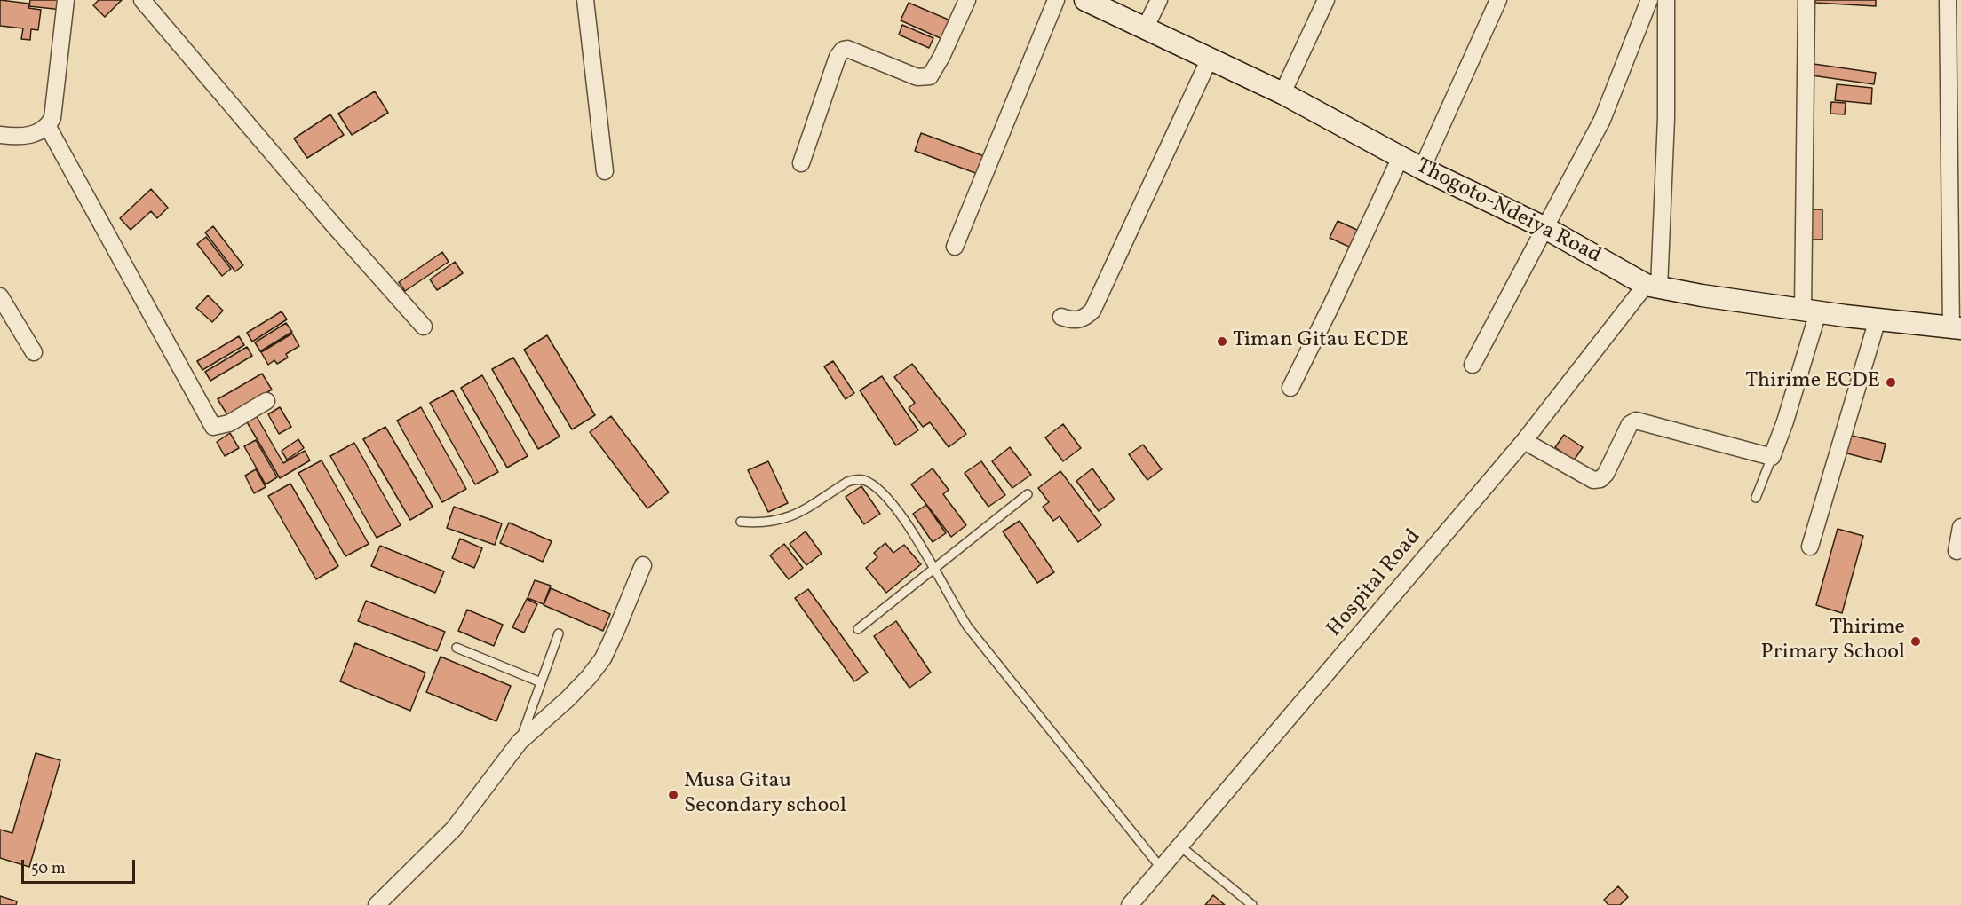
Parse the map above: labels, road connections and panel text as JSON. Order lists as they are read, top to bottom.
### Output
{
  "streets": {
    "main road": ["Thogoto-Ndeiya Road"],
    "street": ["Hospital Road"]
  },
  "crossings": [
    ["Thogoto-Ndeiya Road", "Hospital Road"]
  ],
  "places": [
    "Timan Gitau ECDE",
    "Thirime ECDE",
    "Thirime Primary School",
    "Musa Gitau Secondary school"
  ],
  "scale_bar": "50 m"
}
